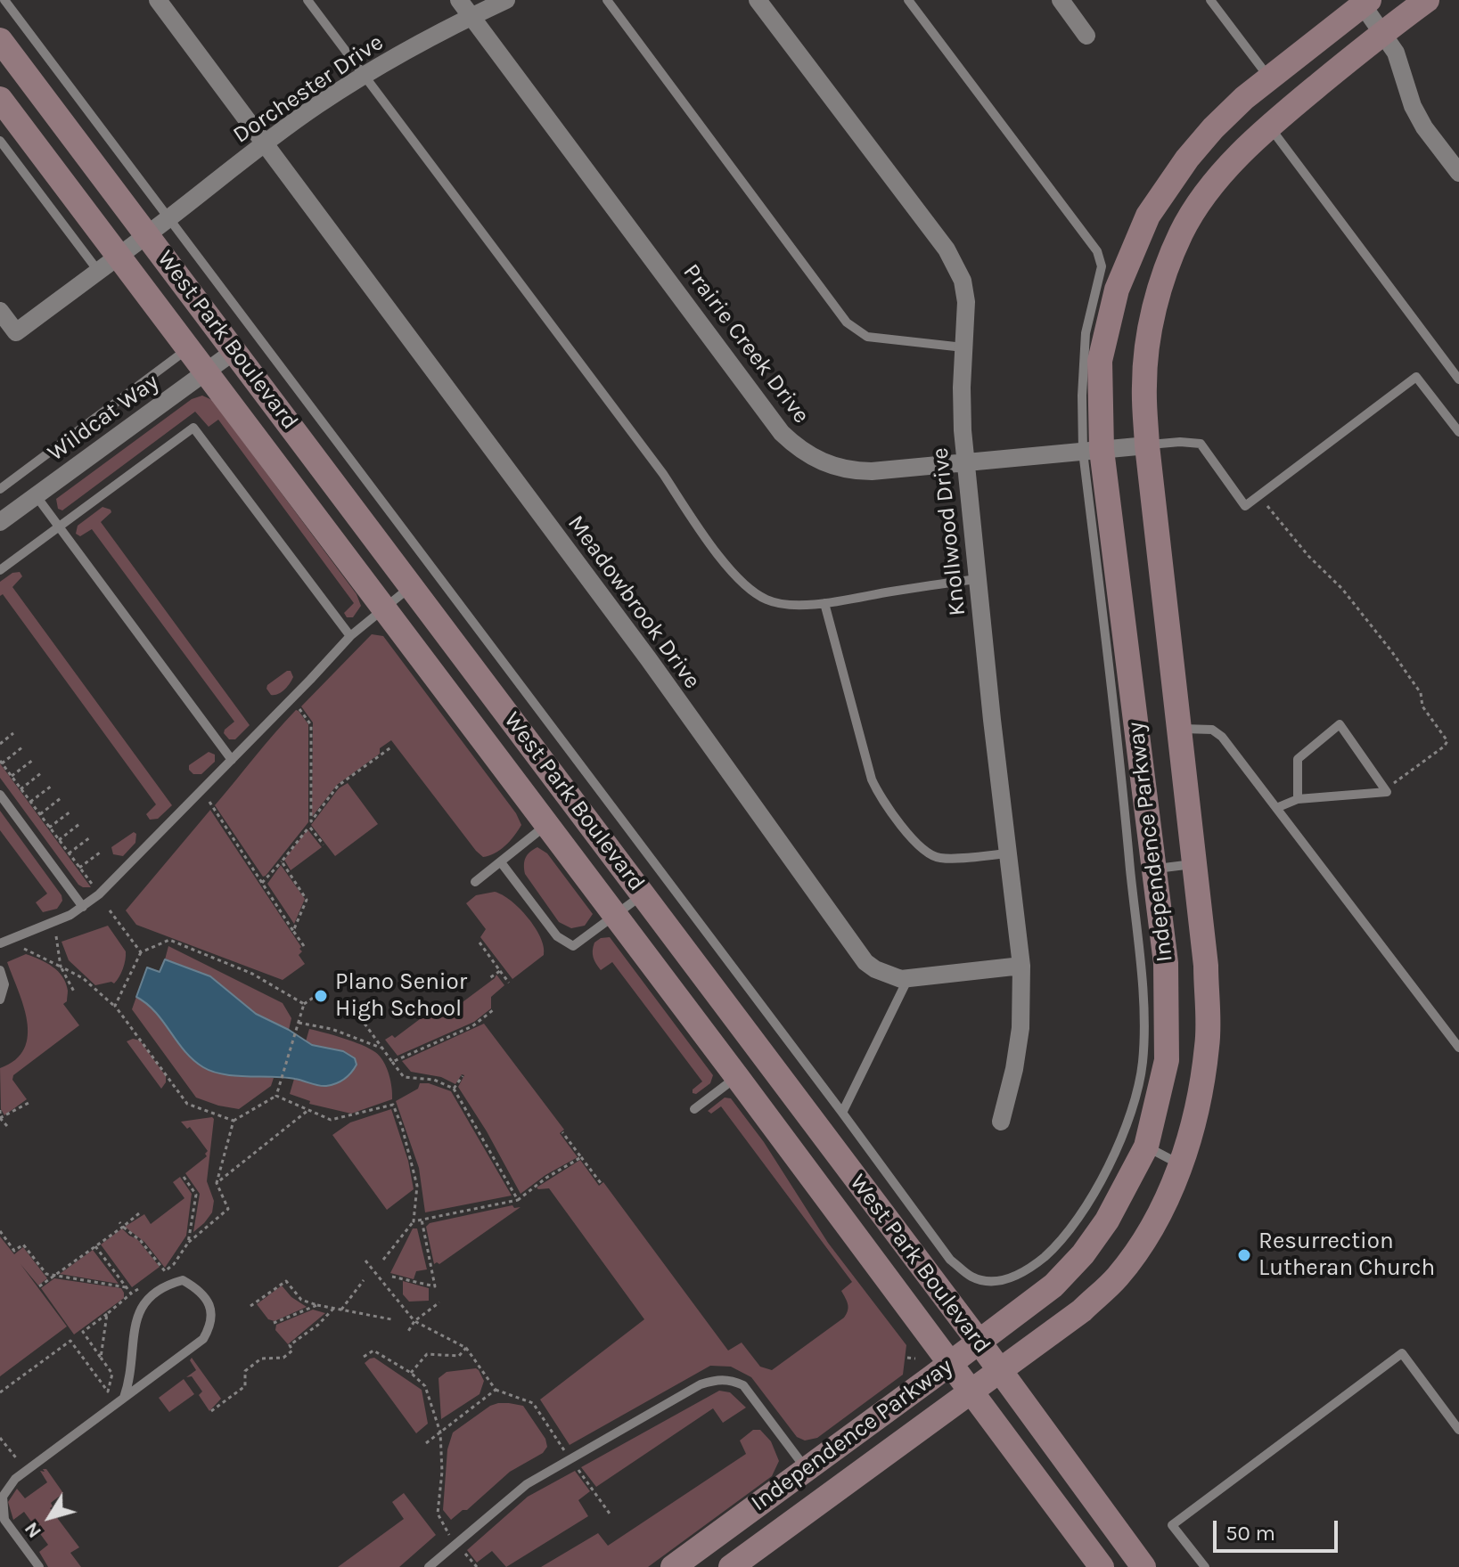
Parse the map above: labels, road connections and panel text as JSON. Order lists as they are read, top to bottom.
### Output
{
  "streets": {
    "main road": ["West Park Boulevard", "Independence Parkway"],
    "street": [
      "Dorchester Drive",
      "Prairie Creek Drive",
      "Wildcat Way",
      "Knollwood Drive",
      "Meadowbrook Drive"
    ]
  },
  "crossings": [
    ["Dorchester Drive", "West Park Boulevard"],
    ["Dorchester Drive", "Prairie Creek Drive"],
    ["Dorchester Drive", "Meadowbrook Drive"],
    ["West Park Boulevard", "Wildcat Way"],
    ["West Park Boulevard", "Independence Parkway"],
    ["Prairie Creek Drive", "Knollwood Drive"],
    ["Prairie Creek Drive", "Independence Parkway"],
    ["Knollwood Drive", "Meadowbrook Drive"]
  ],
  "places": ["Plano Senior High School", "Resurrection Lutheran Church"],
  "scale_bar": "50 m",
  "north": "bottom left"
}
